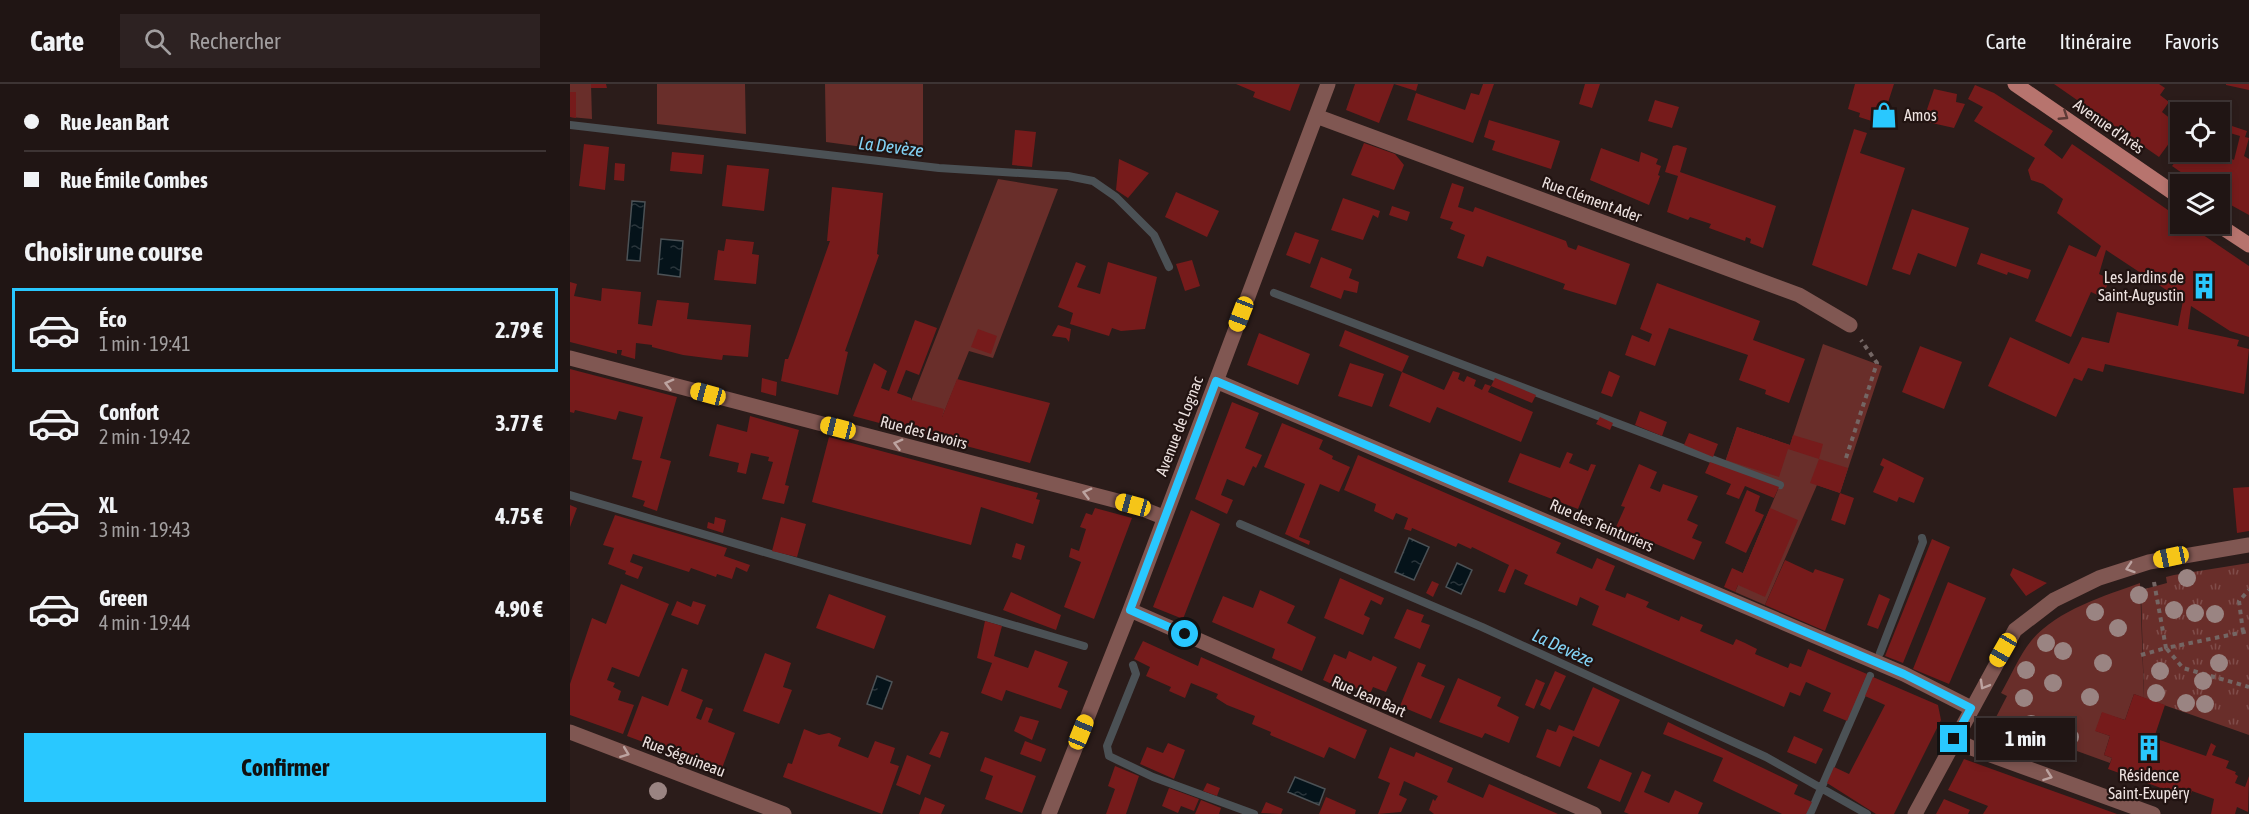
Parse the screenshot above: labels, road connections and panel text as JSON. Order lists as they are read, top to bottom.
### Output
{
  "streets": {
    "main road": ["Avenue d'Arès"],
    "street": [
      "Rue Clément Ader",
      "Avenue de Lognac",
      "Rue des Lavoirs",
      "Rue des Teinturiers",
      "Rue Jean Bart",
      "Rue Séguineau"
    ]
  },
  "crossings": [
    ["Rue Clément Ader", "Avenue de Lognac"],
    ["Avenue de Lognac", "Rue des Lavoirs"],
    ["Avenue de Lognac", "Rue des Teinturiers"],
    ["Avenue de Lognac", "Rue Jean Bart"]
  ],
  "one_way": ["Avenue d'Arès", "Rue des Lavoirs", "Rue Séguineau"],
  "water": ["La Devèze"],
  "places": {
    "shop": ["Amos"],
    "building": ["Les Jardins de Saint-Augustin", "Résidence Saint-Exupéry"]
  },
  "page": {
    "header": "Carte",
    "search": "Rechercher",
    "nav": ["Carte", "Itinéraire", "Favoris"],
    "banner": ["Rue Jean Bart", "Rue Émile Combes"],
    "heading": "Choisir une course",
    "list": [
      {
        "name": "Éco",
        "note": "1 min · 19:41",
        "value": "2.79 €"
      },
      {
        "name": "Confort",
        "note": "2 min · 19:42",
        "value": "3.77 €"
      },
      {
        "name": "XL",
        "note": "3 min · 19:43",
        "value": "4.75 €"
      },
      {
        "name": "Green",
        "note": "4 min · 19:44",
        "value": "4.90 €"
      }
    ],
    "bubble": "1 min",
    "buttons": "Confirmer"
  }
}
